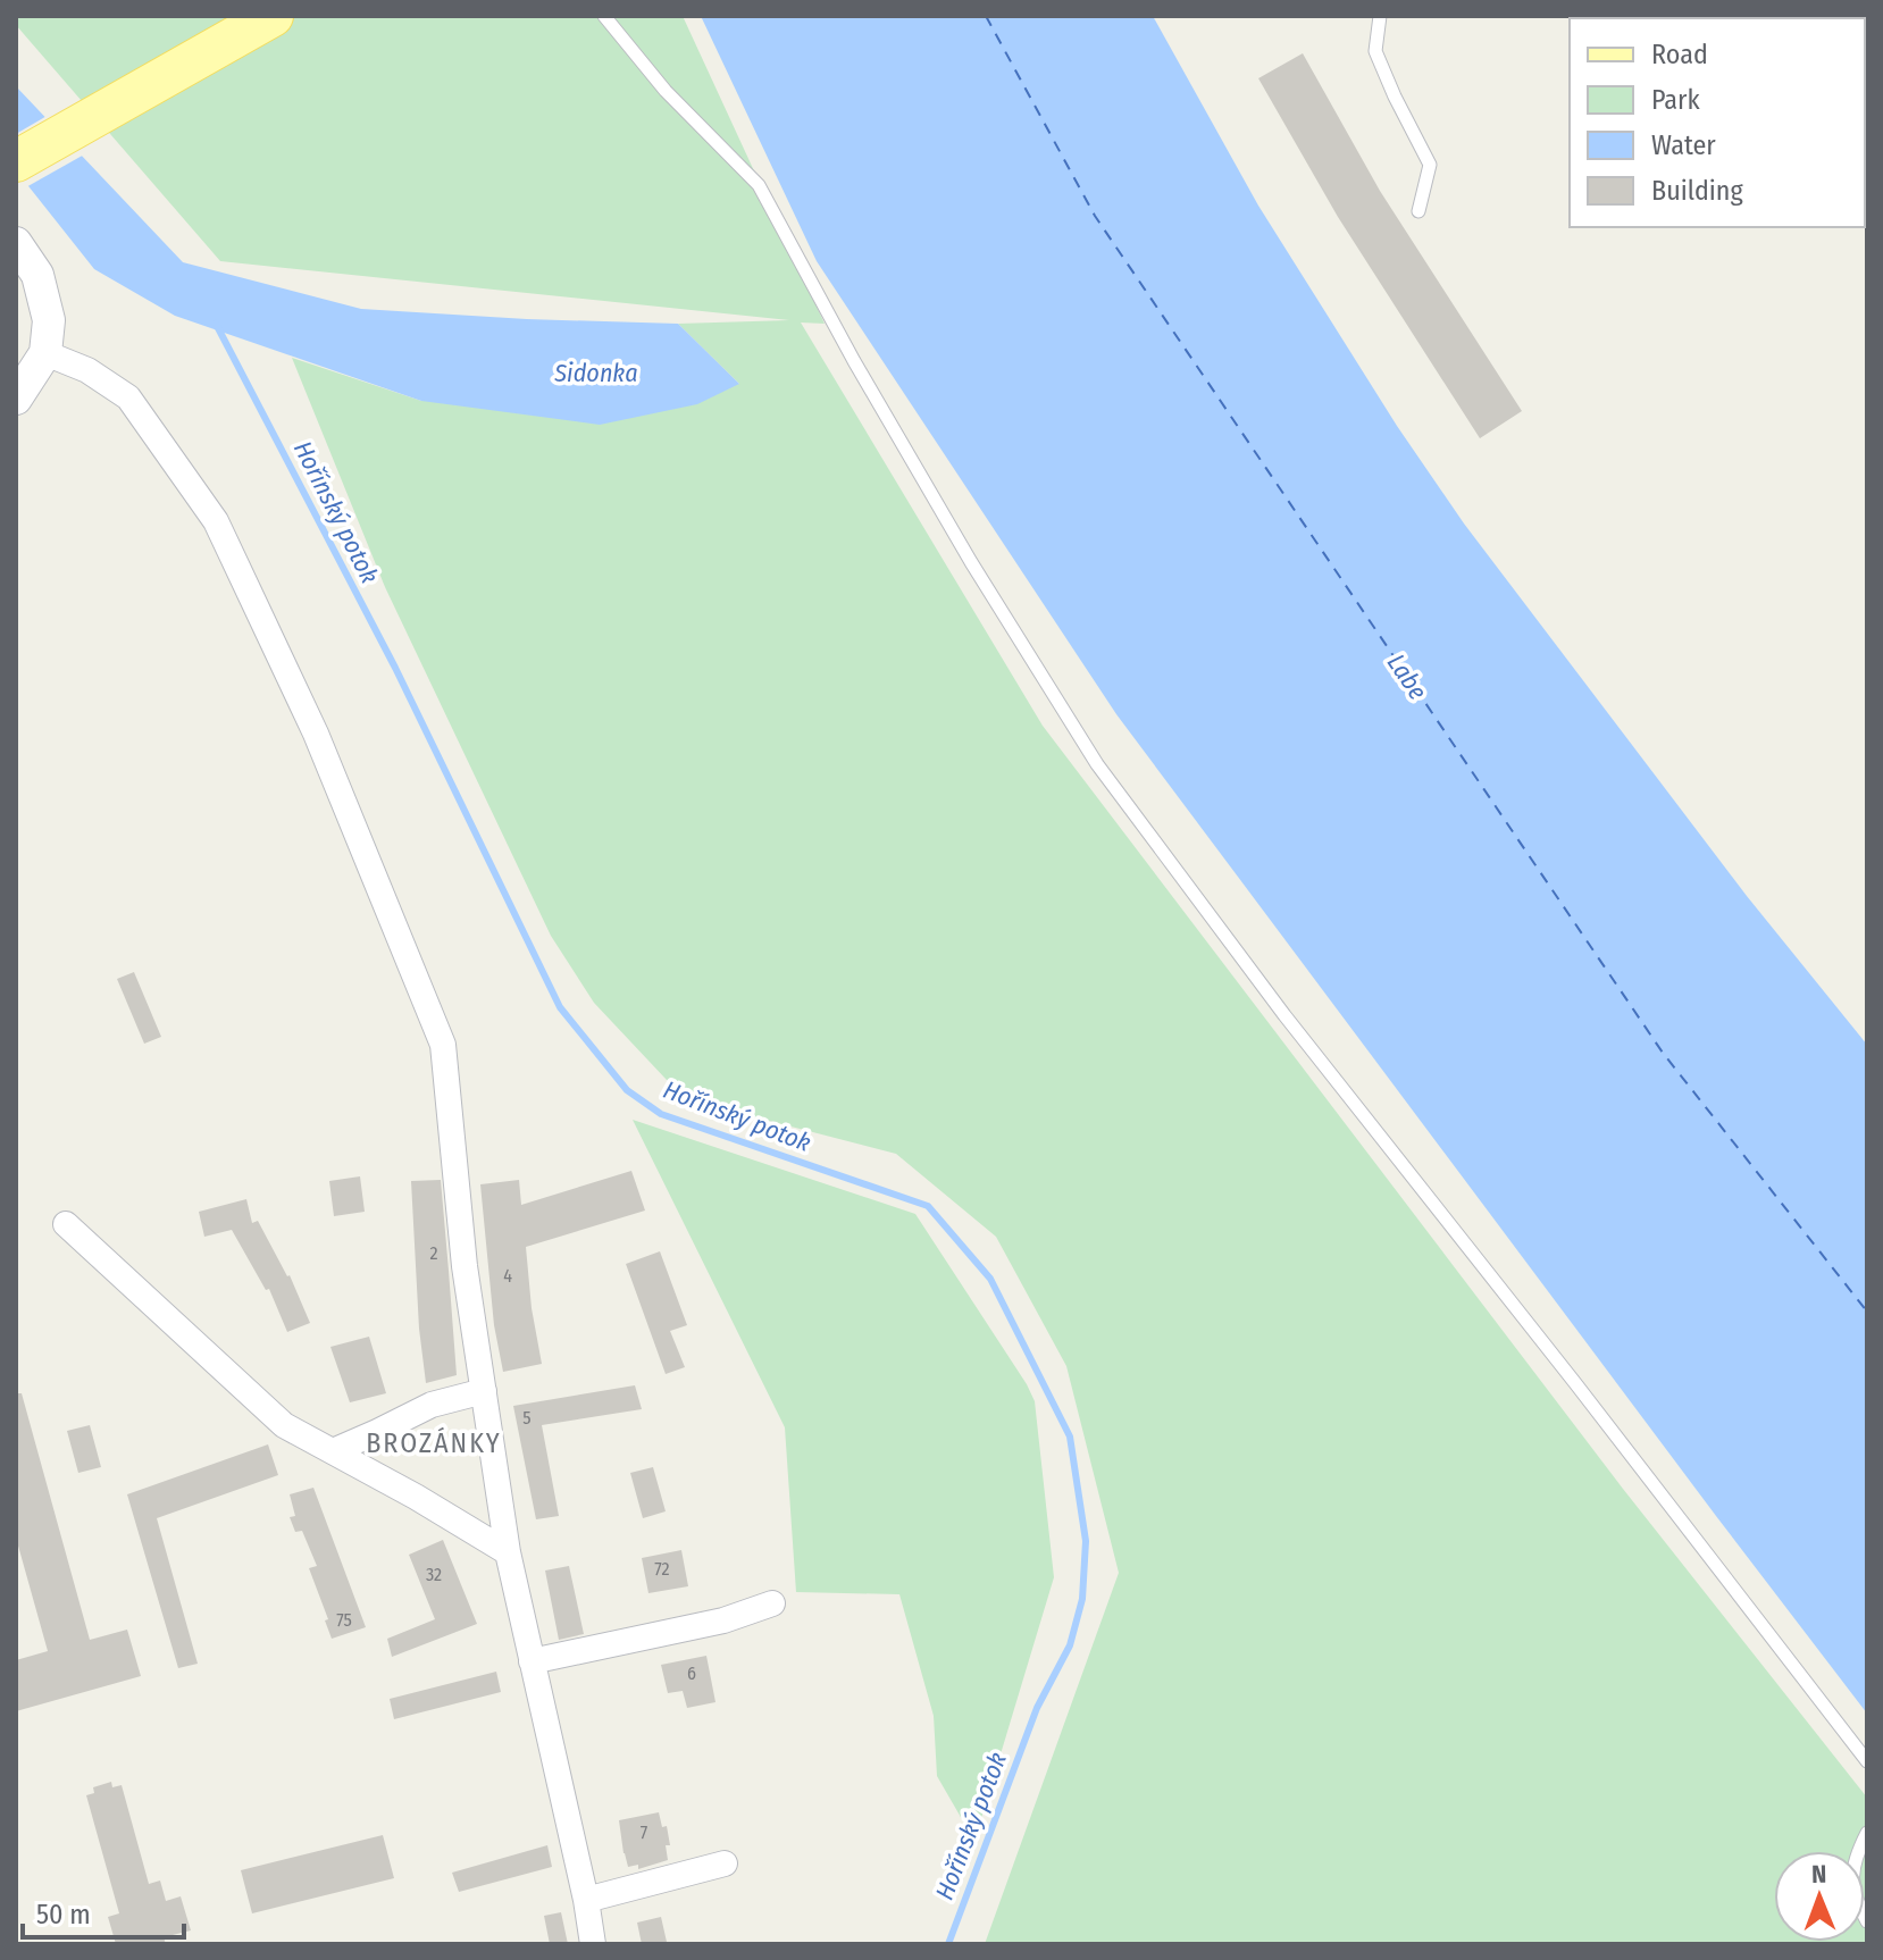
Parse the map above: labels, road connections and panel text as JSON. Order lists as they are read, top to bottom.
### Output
{
  "districts": ["BROZÁNKY"],
  "water": ["Sidonka", "Hořínský potok", "Labe"],
  "house_numbers": [
    "2",
    "4",
    "5",
    "72",
    "32",
    "75",
    "6",
    "7"
  ],
  "legend": [
    "Road",
    "Park",
    "Water",
    "Building"
  ],
  "scale_bar": "50 m",
  "north": "top"
}
